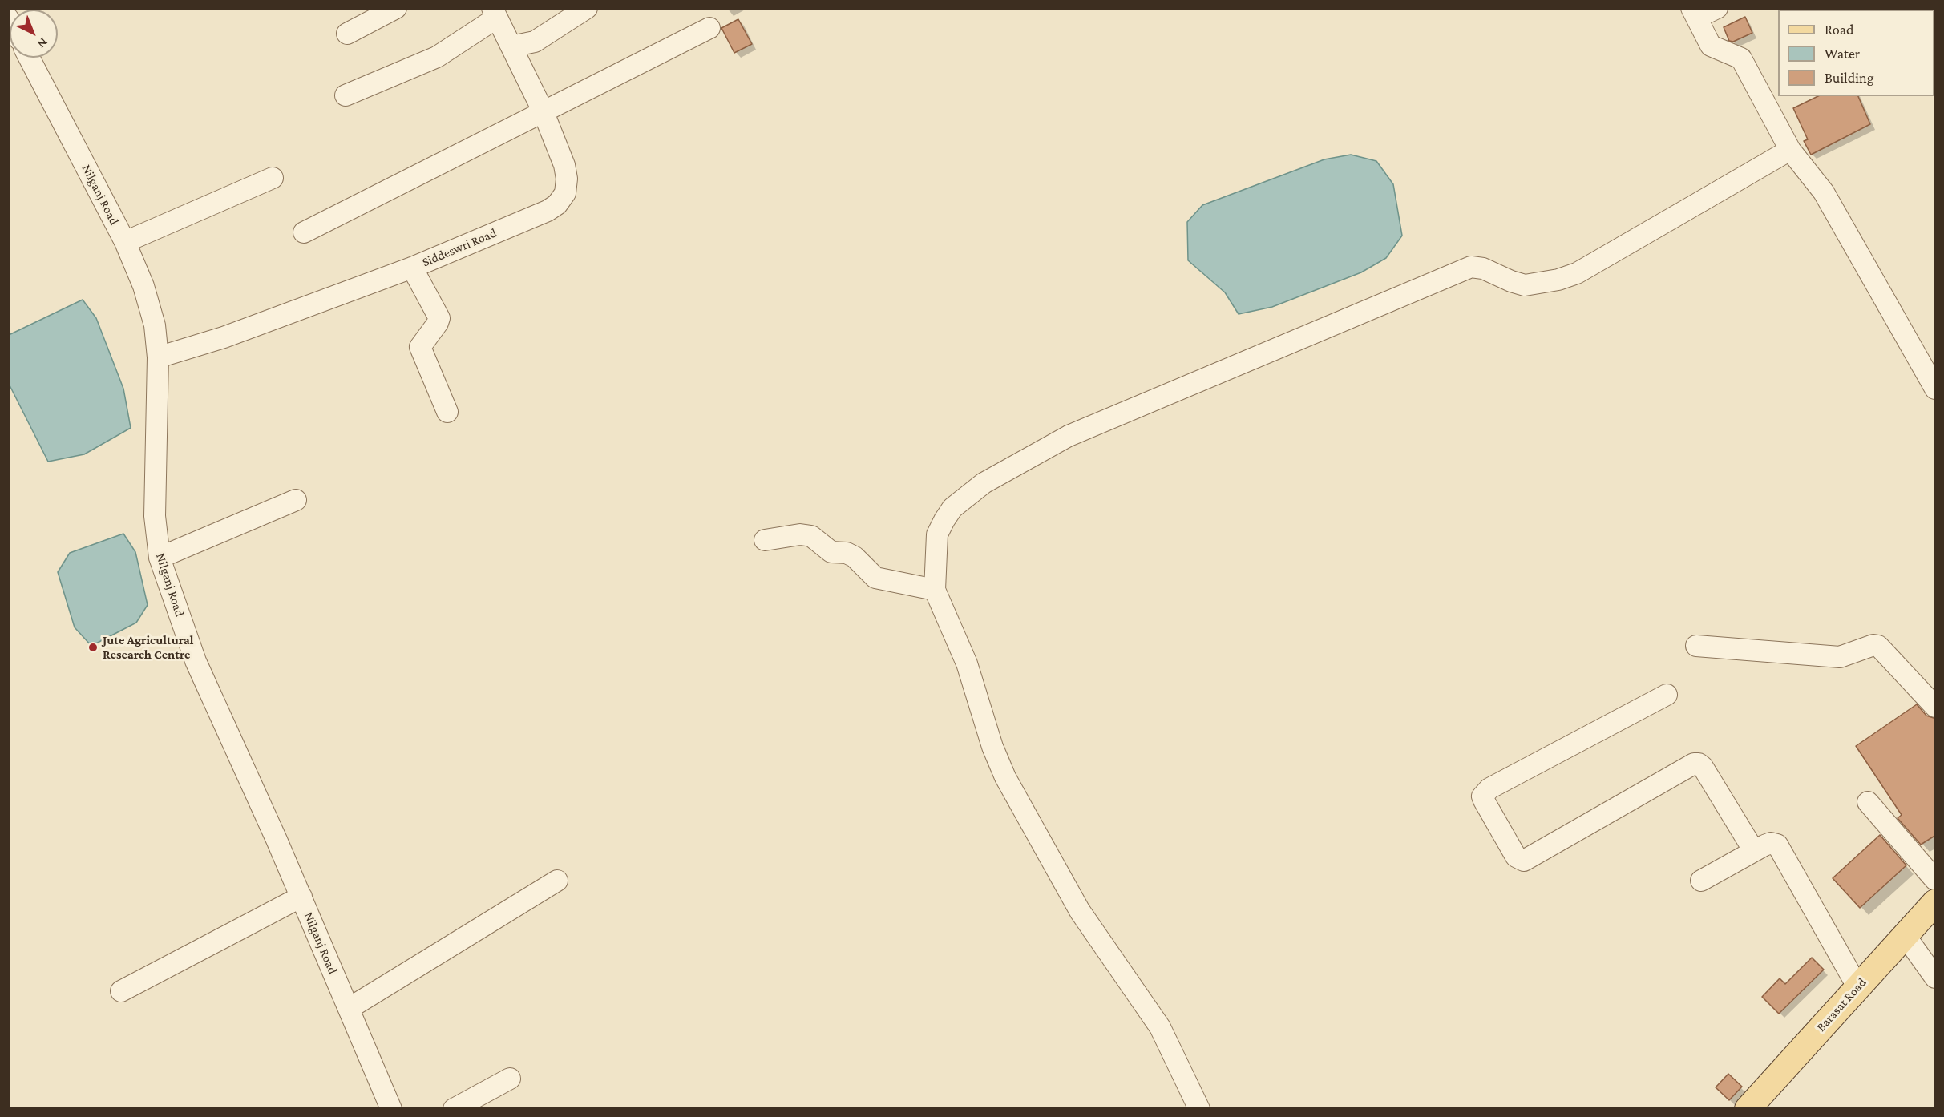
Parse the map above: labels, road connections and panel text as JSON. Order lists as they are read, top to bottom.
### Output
{
  "streets": {
    "main road": ["Barasat Road"],
    "street": ["Nilganj Road", "Siddeswri Road"]
  },
  "crossings": [
    ["Nilganj Road", "Siddeswri Road"]
  ],
  "places": ["Jute Agricultural Research Centre"],
  "legend": ["Road", "Water", "Building"],
  "north": "bottom right"
}
